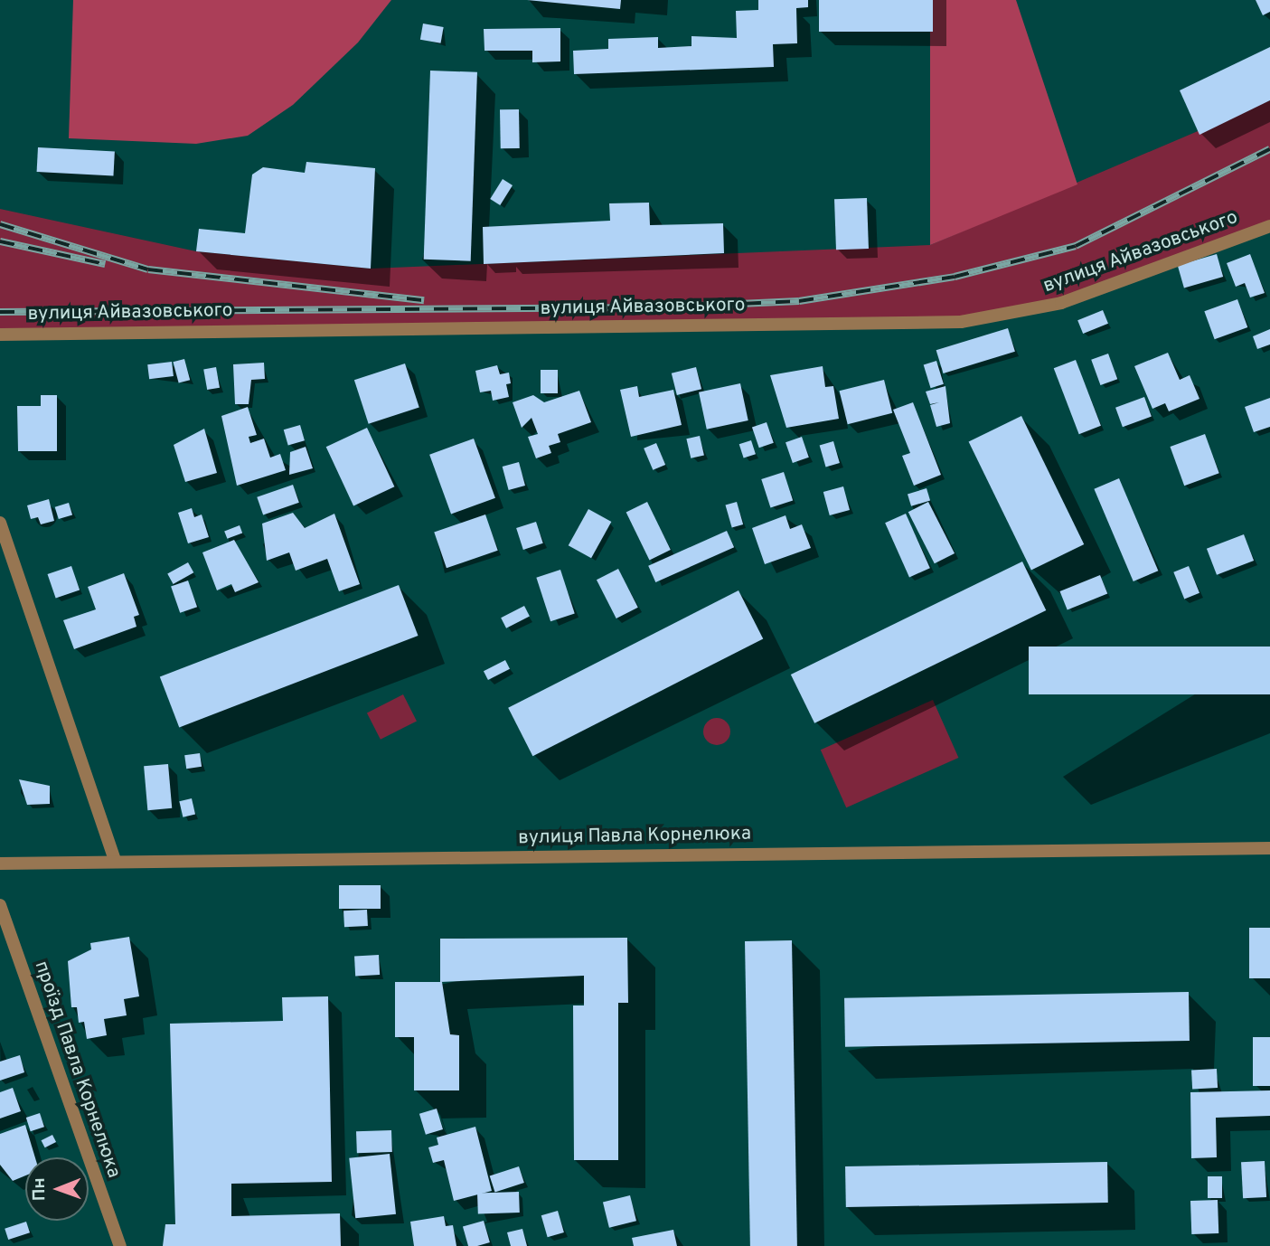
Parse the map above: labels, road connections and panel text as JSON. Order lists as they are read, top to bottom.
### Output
{
  "streets": {
    "street": ["вулиця Айвазовського", "вулиця Павла Корнелюка", "проїзд Павла Корнелюка"]
  },
  "north": "left"
}
